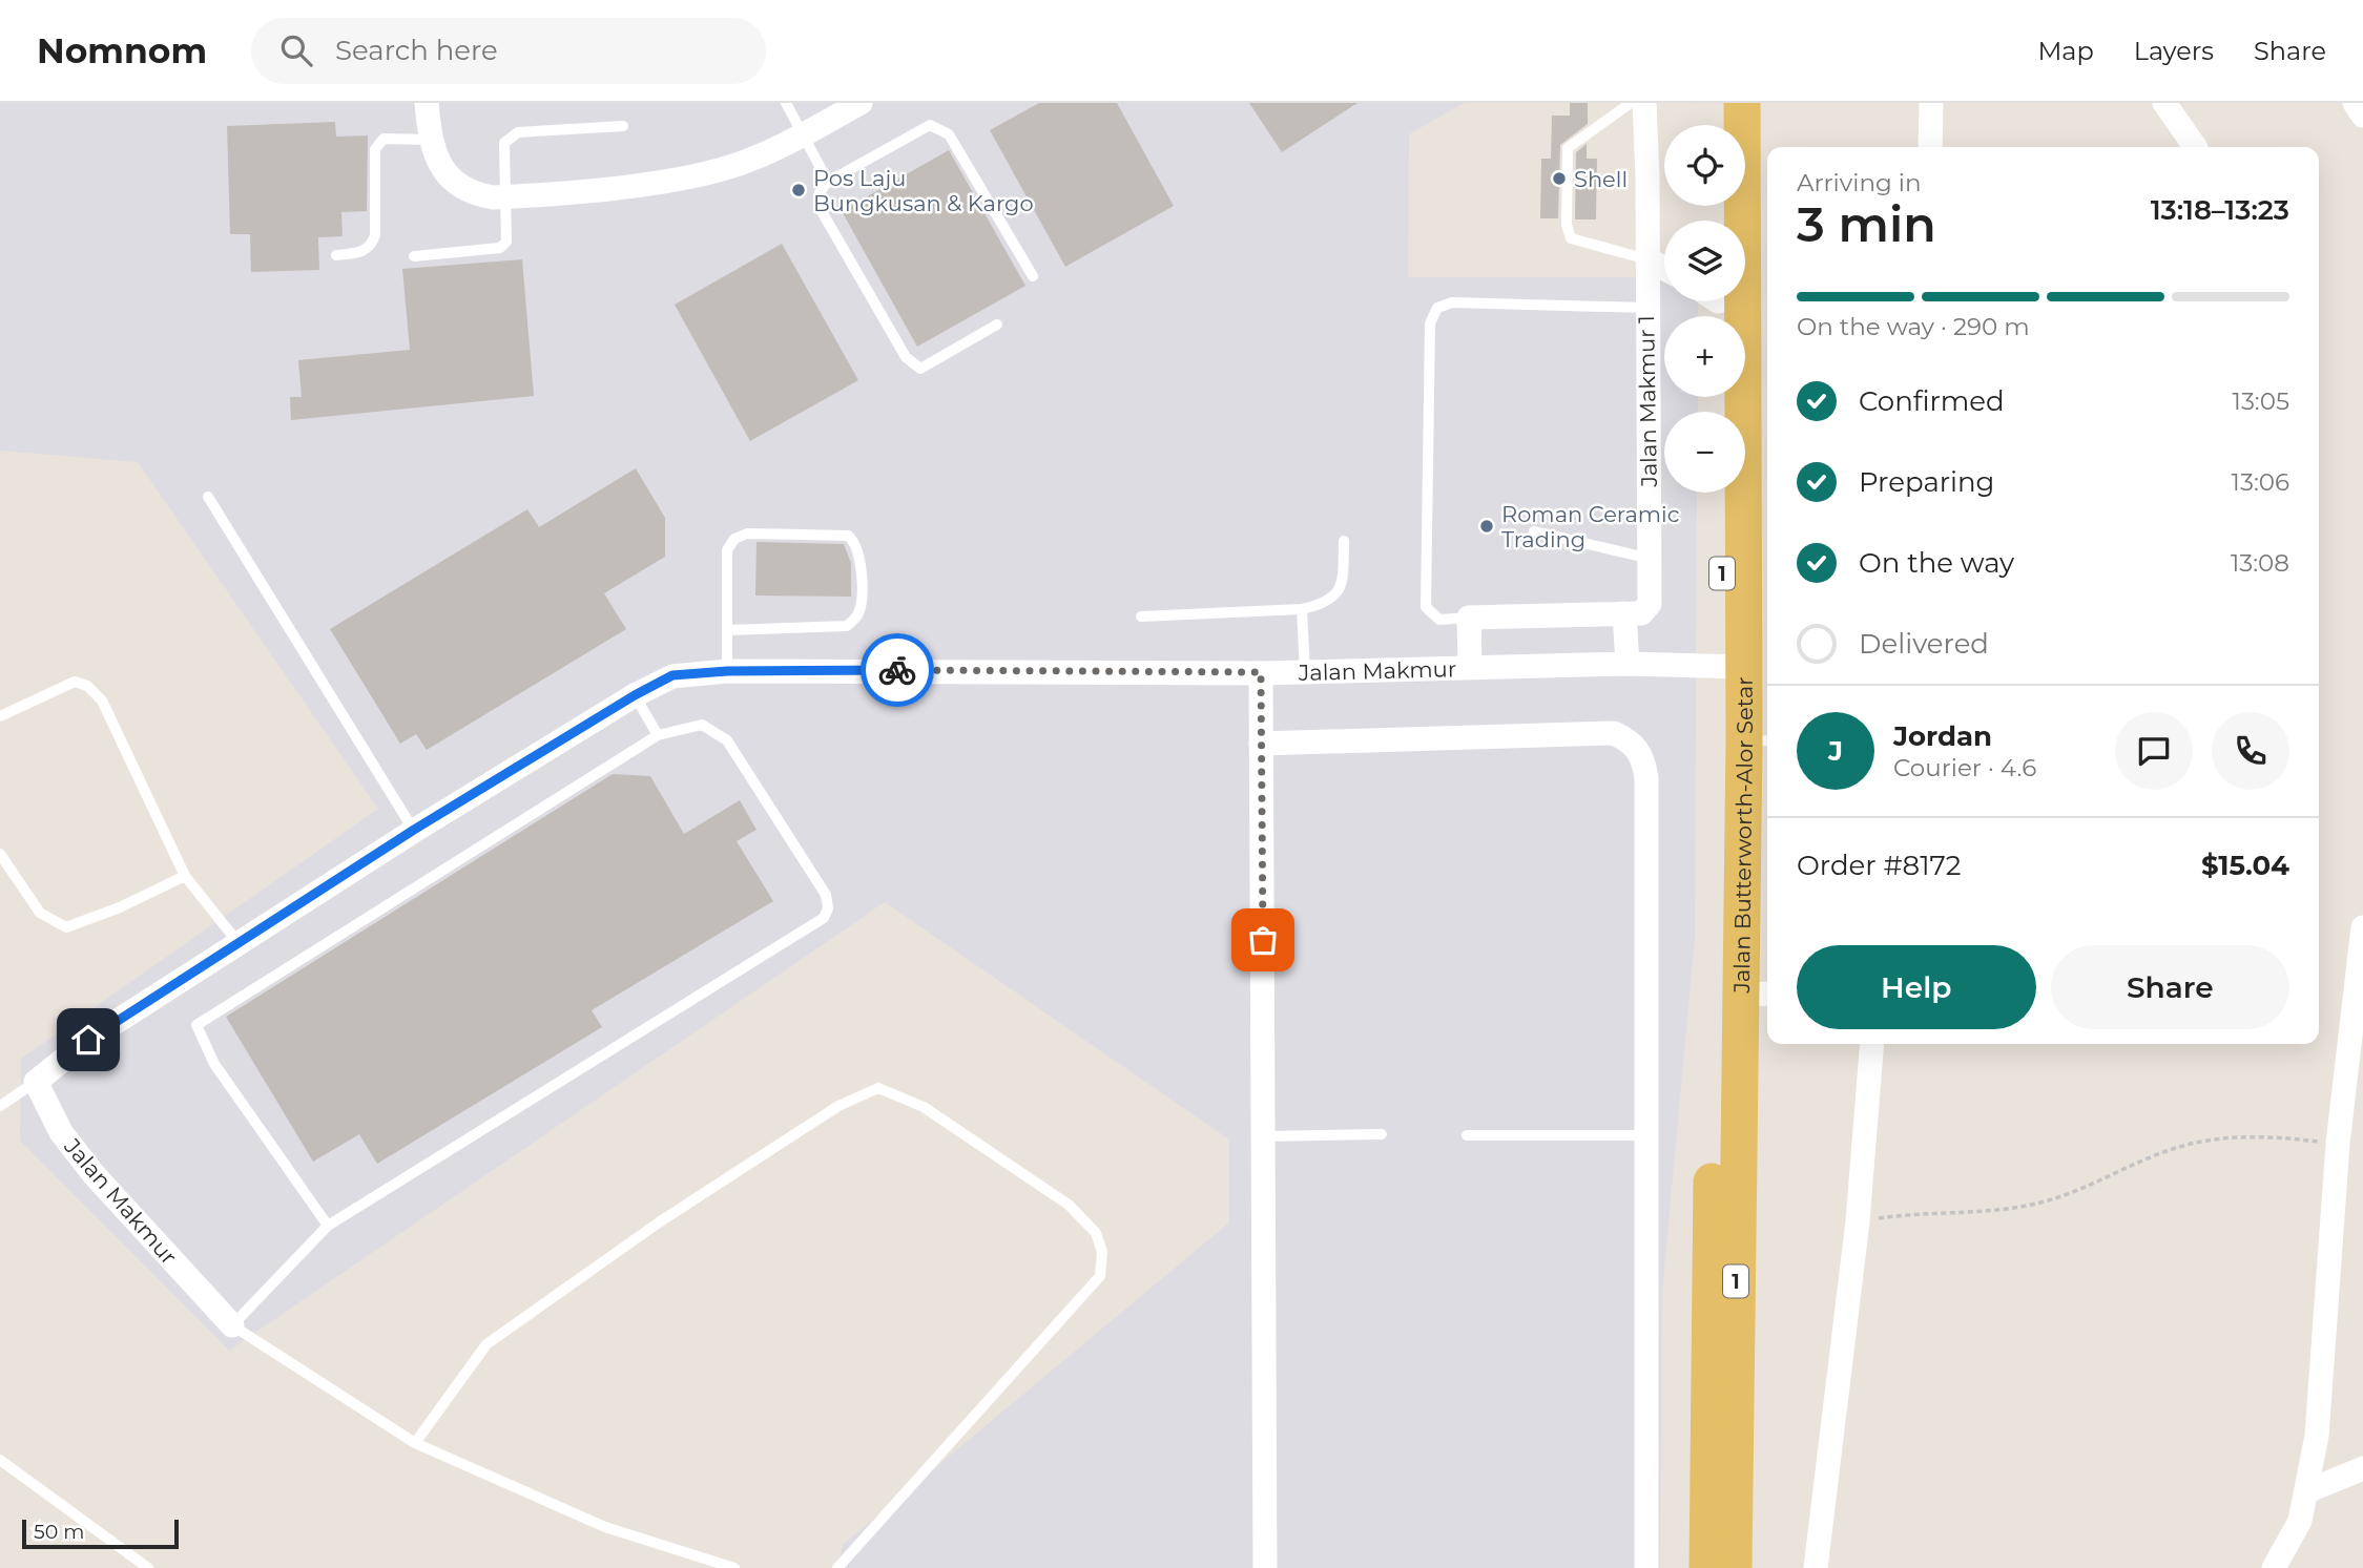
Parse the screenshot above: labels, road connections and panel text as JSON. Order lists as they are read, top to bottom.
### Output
{
  "streets": {
    "main road": ["1", "Jalan Butterworth-Alor Setar"],
    "street": ["Jalan Makmur 1", "Jalan Makmur"]
  },
  "crossings": [
    ["Jalan Makmur", "Jalan Butterworth-Alor Setar"]
  ],
  "places": ["Shell", "Pos Laju Bungkusan & Kargo", "Roman Ceramic Trading"],
  "scale_bar": "50 m",
  "page": {
    "header": "Nomnom",
    "search": "Search here",
    "nav": ["Map", "Layers", "Share"],
    "map_buttons": ["+", "−"],
    "heading": ["3 min", "Arriving in", "13:18–13:23"],
    "panel": [
      "Jordan",
      "Courier · 4.6",
      "Order #8172",
      "$15.04"
    ],
    "bar": "On the way · 290 m",
    "list": [
      ["Confirmed", "13:05"],
      ["Preparing", "13:06"],
      ["On the way", "13:08"],
      "Delivered"
    ],
    "round": "J",
    "buttons": ["Help", "Share"],
    "scale": "50 m"
  }
}
